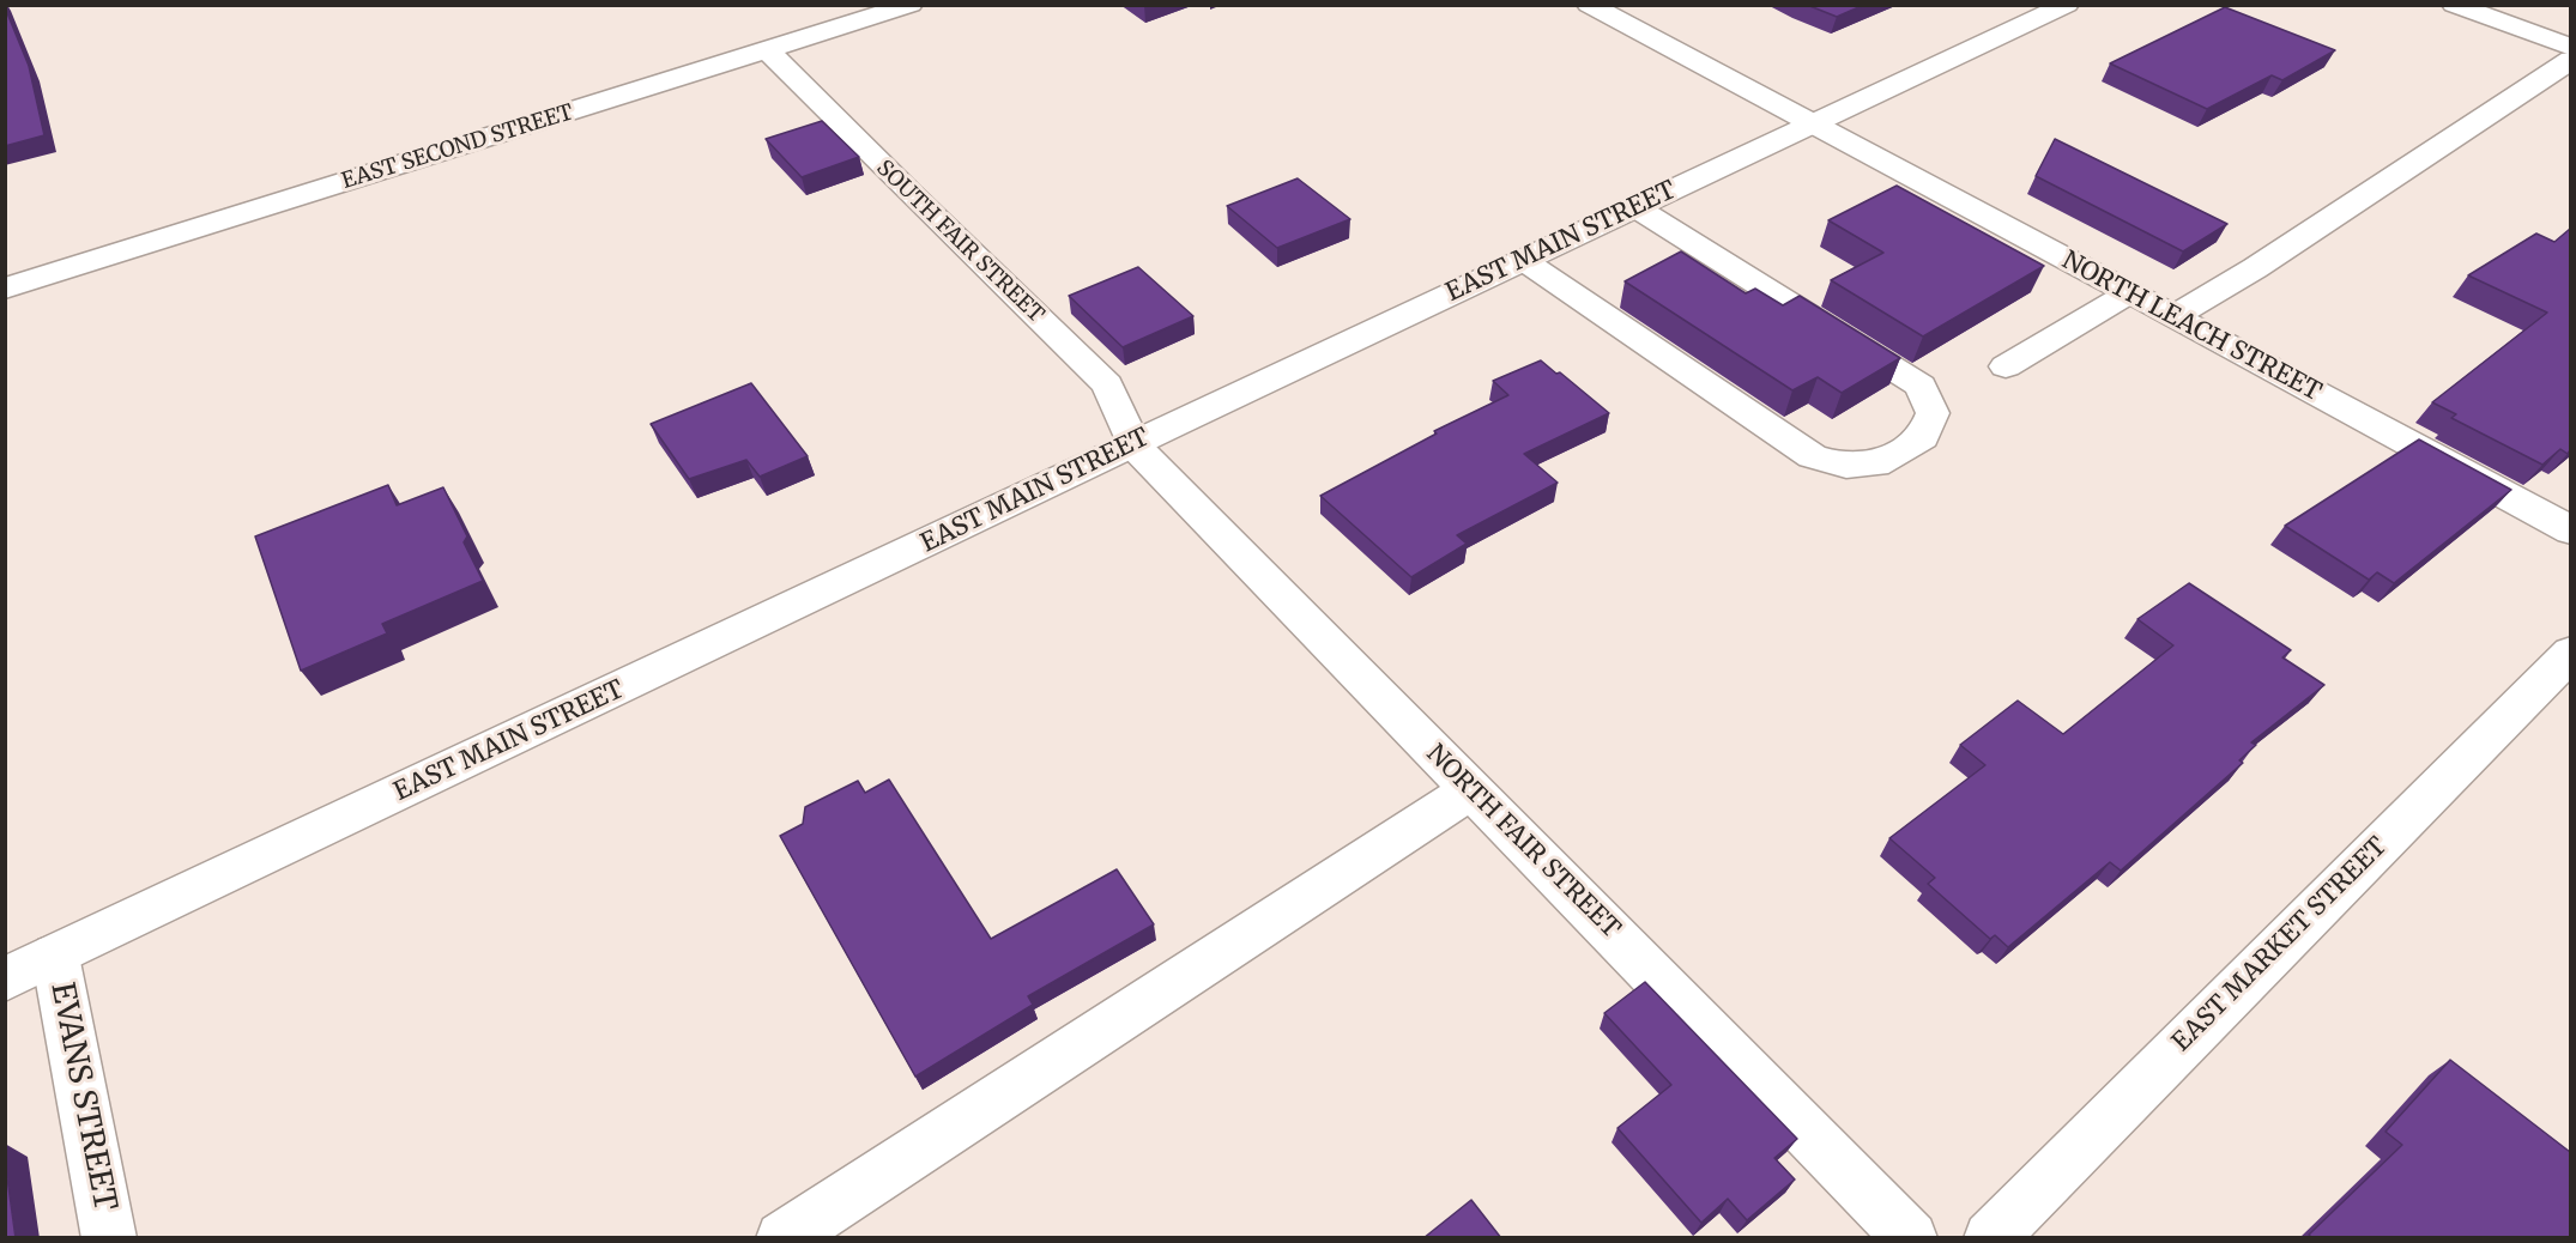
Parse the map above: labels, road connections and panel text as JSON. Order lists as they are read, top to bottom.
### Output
{
  "streets": {
    "street": [
      "EAST SECOND STREET",
      "SOUTH FAIR STREET",
      "EAST MAIN STREET",
      "NORTH LEACH STREET",
      "NORTH FAIR STREET",
      "EAST MARKET STREET",
      "EVANS STREET"
    ]
  },
  "crossings": [
    ["EAST SECOND STREET", "SOUTH FAIR STREET"],
    ["SOUTH FAIR STREET", "EAST MAIN STREET"],
    ["SOUTH FAIR STREET", "NORTH FAIR STREET"],
    ["EAST MAIN STREET", "NORTH LEACH STREET"],
    ["EAST MAIN STREET", "NORTH FAIR STREET"],
    ["EAST MAIN STREET", "EVANS STREET"]
  ]
}
